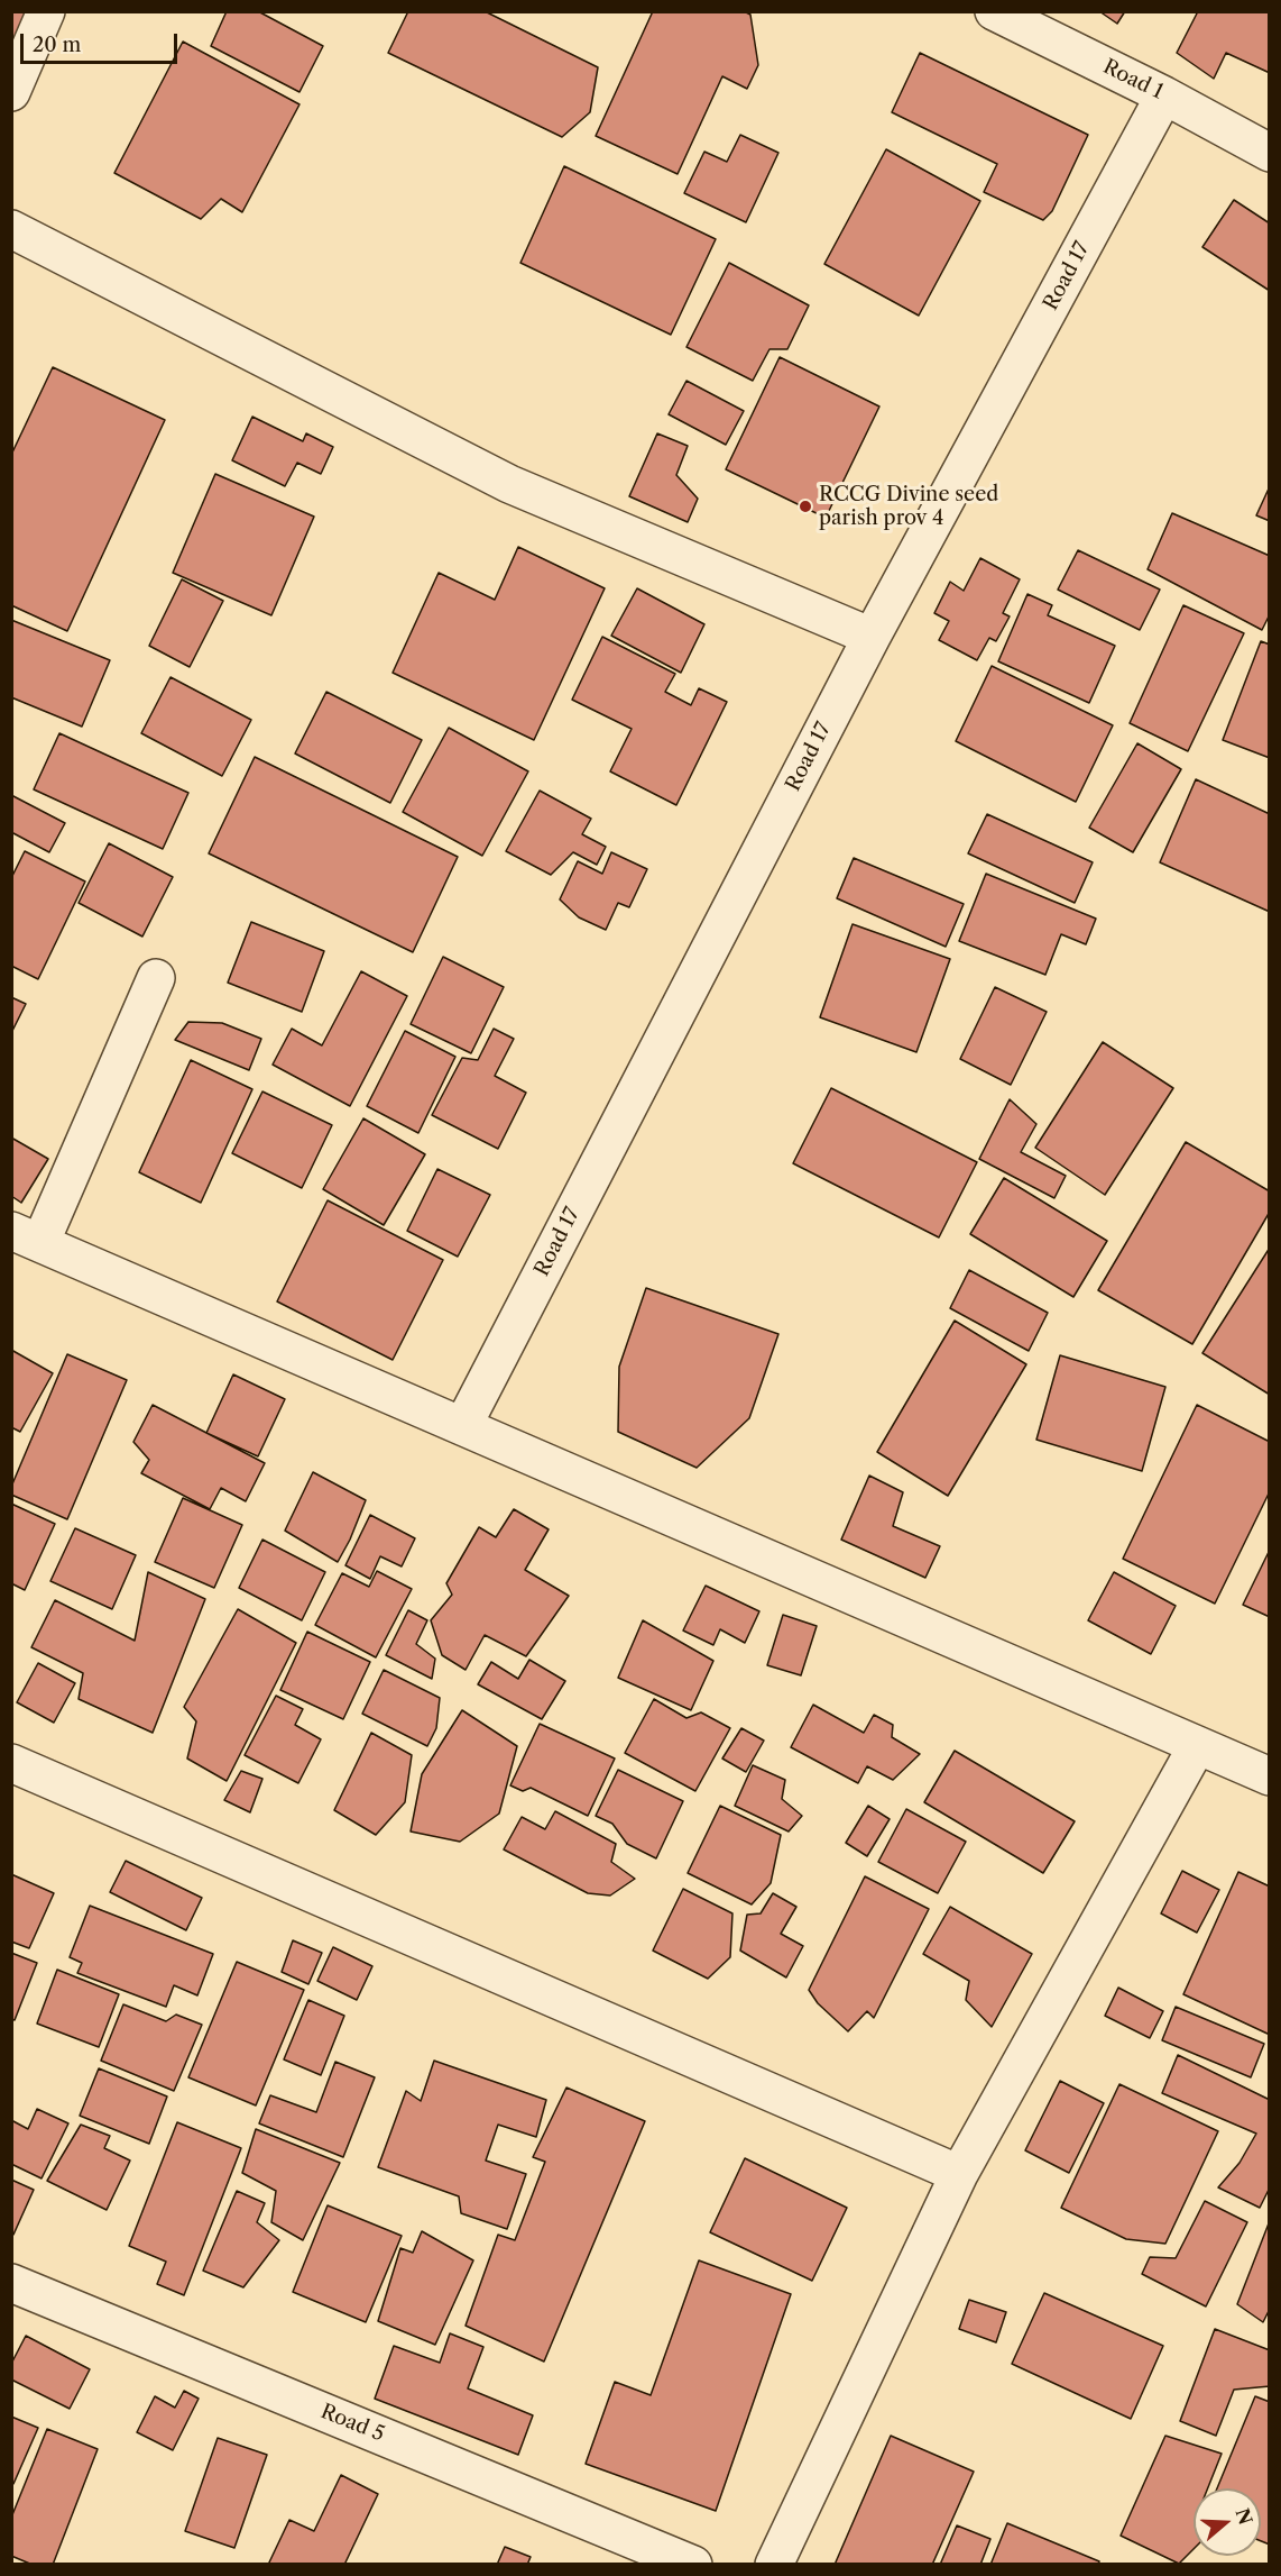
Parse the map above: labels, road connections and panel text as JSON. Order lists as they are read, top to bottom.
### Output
{
  "streets": {
    "street": ["Road 1", "Road 17", "Road 5"]
  },
  "crossings": [
    ["Road 1", "Road 17"]
  ],
  "places": ["RCCG Divine seed parish prov 4"],
  "scale_bar": "20 m",
  "north": "right"
}
